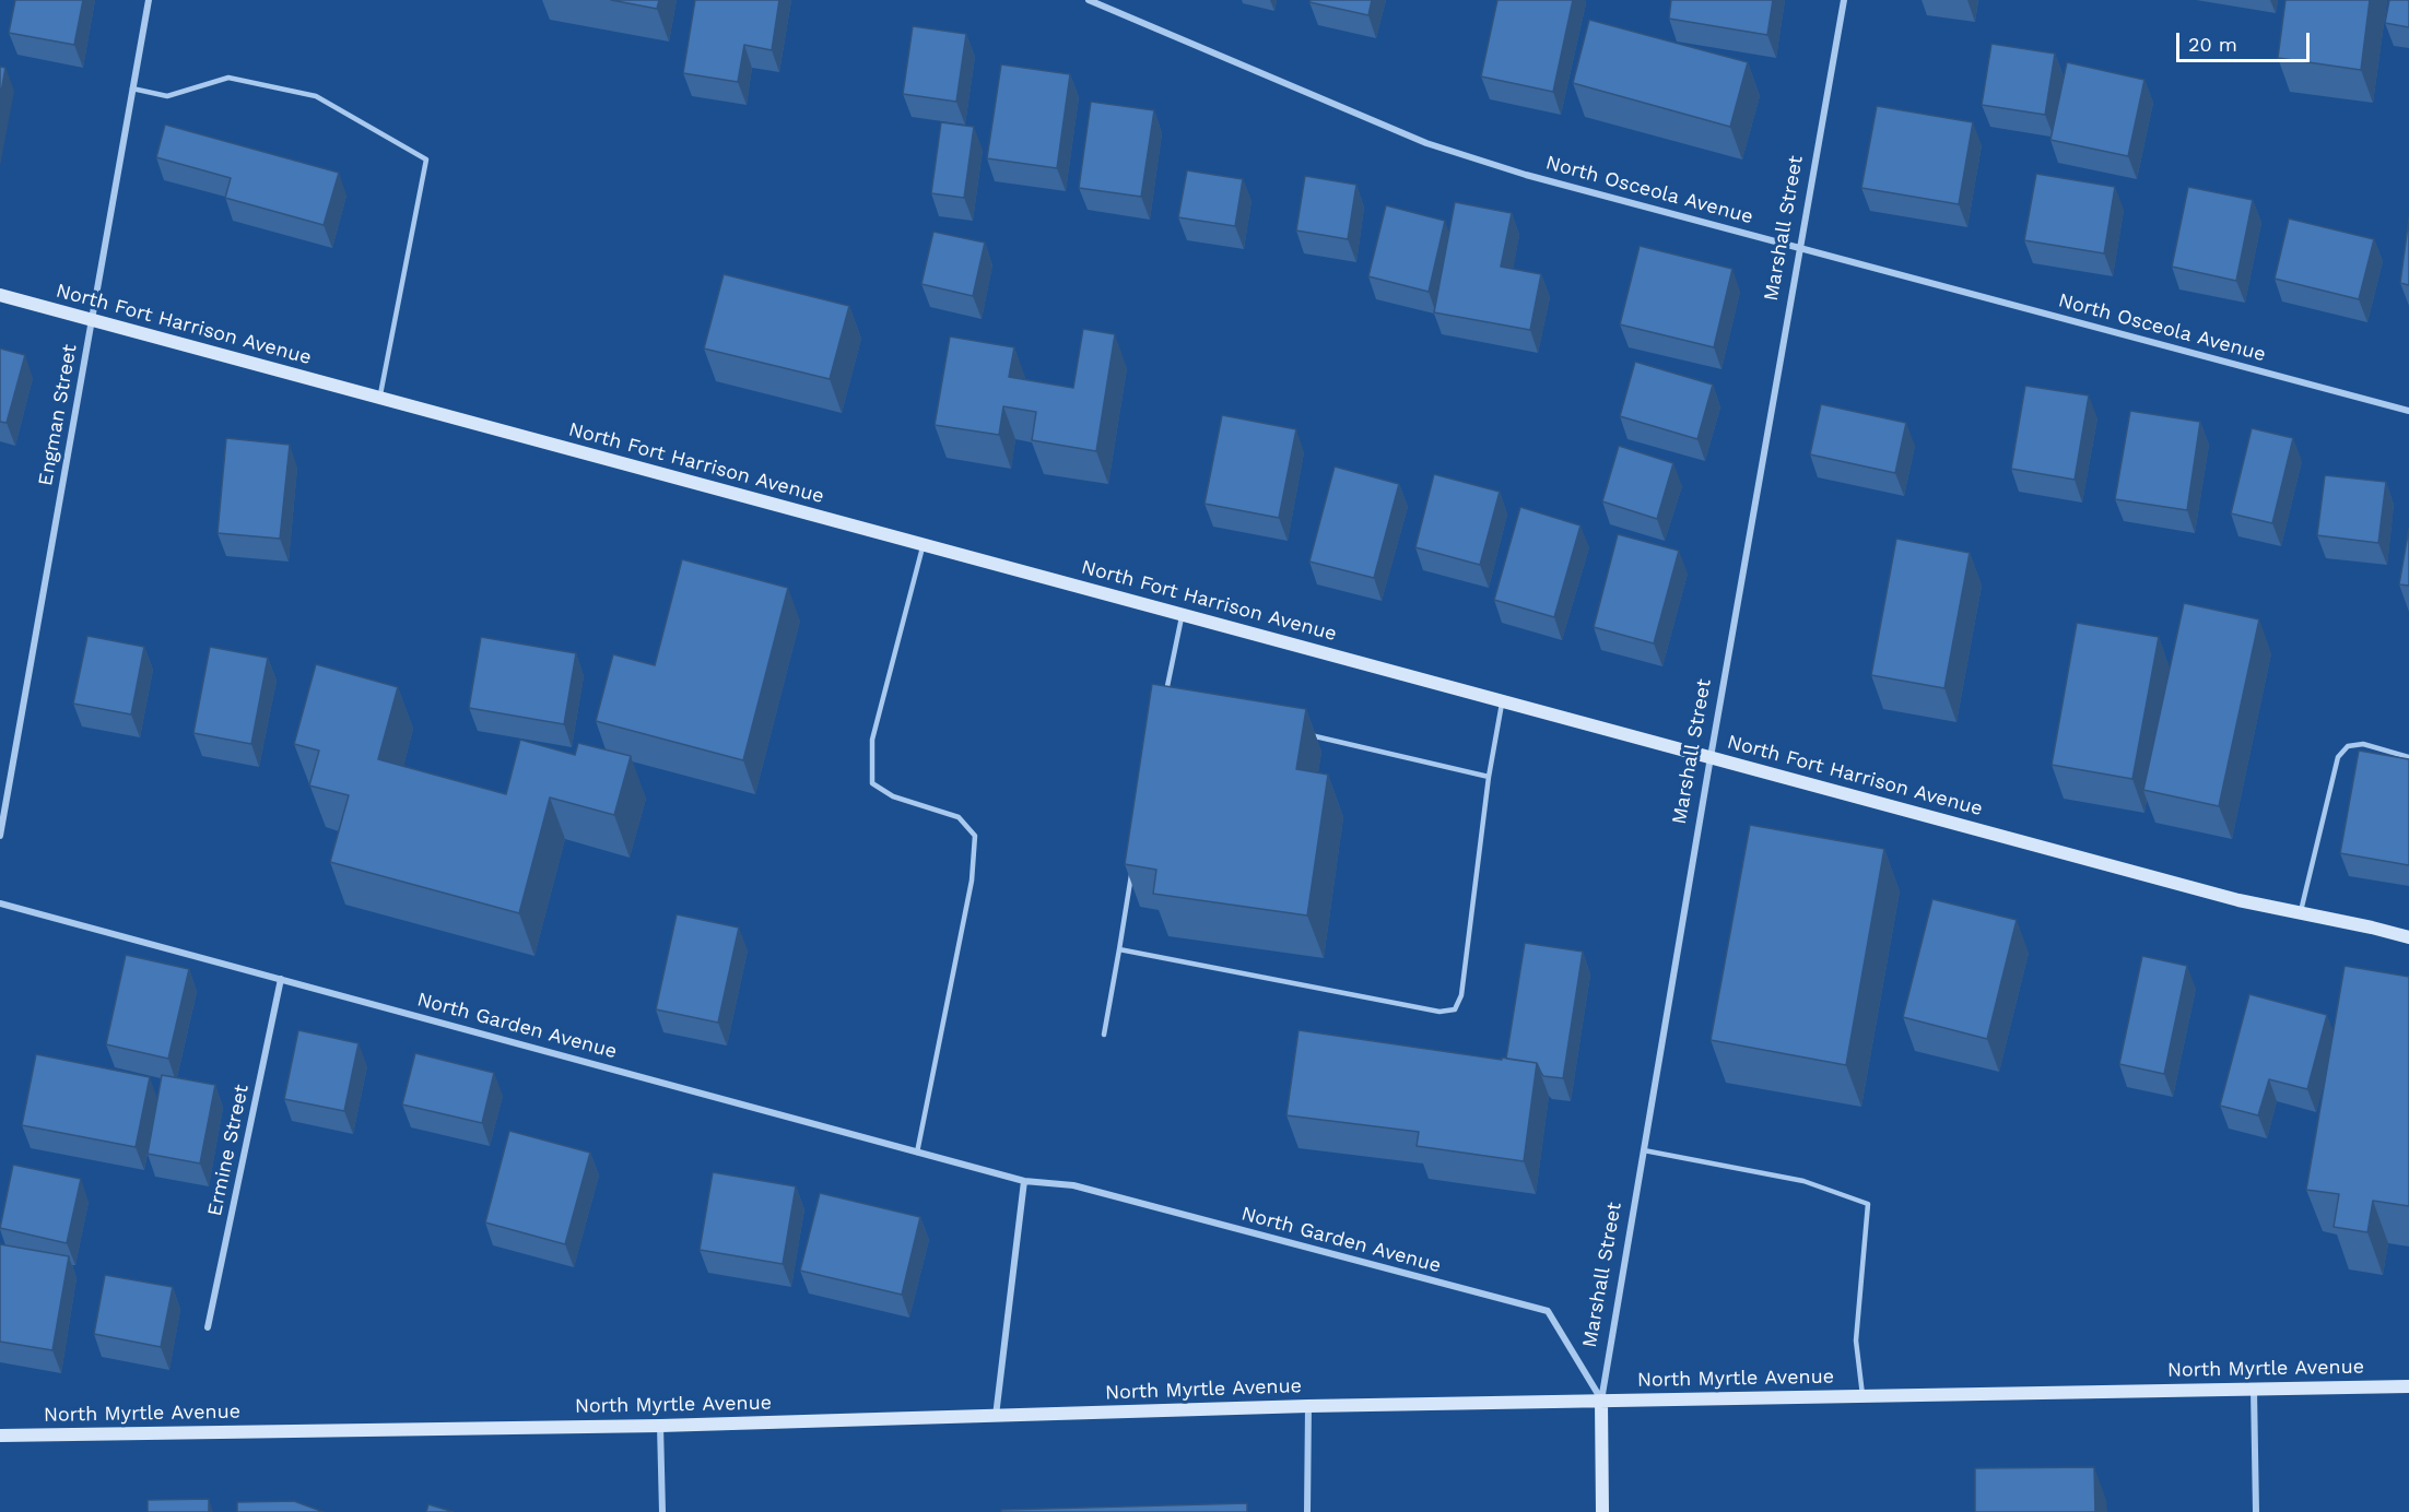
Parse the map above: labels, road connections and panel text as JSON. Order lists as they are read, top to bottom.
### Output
{
  "streets": {
    "main road": ["Marshall Street", "North Fort Harrison Avenue", "North Myrtle Avenue"],
    "street": [
      "North Osceola Avenue",
      "Engman Street",
      "North Garden Avenue",
      "Ermine Street"
    ]
  },
  "crossings": [
    ["North Osceola Avenue", "Marshall Street"],
    ["Marshall Street", "North Fort Harrison Avenue"],
    ["Marshall Street", "North Garden Avenue"],
    ["Marshall Street", "North Myrtle Avenue"],
    ["North Fort Harrison Avenue", "Engman Street"],
    ["North Garden Avenue", "Ermine Street"],
    ["North Garden Avenue", "North Myrtle Avenue"]
  ],
  "scale_bar": "20 m"
}
